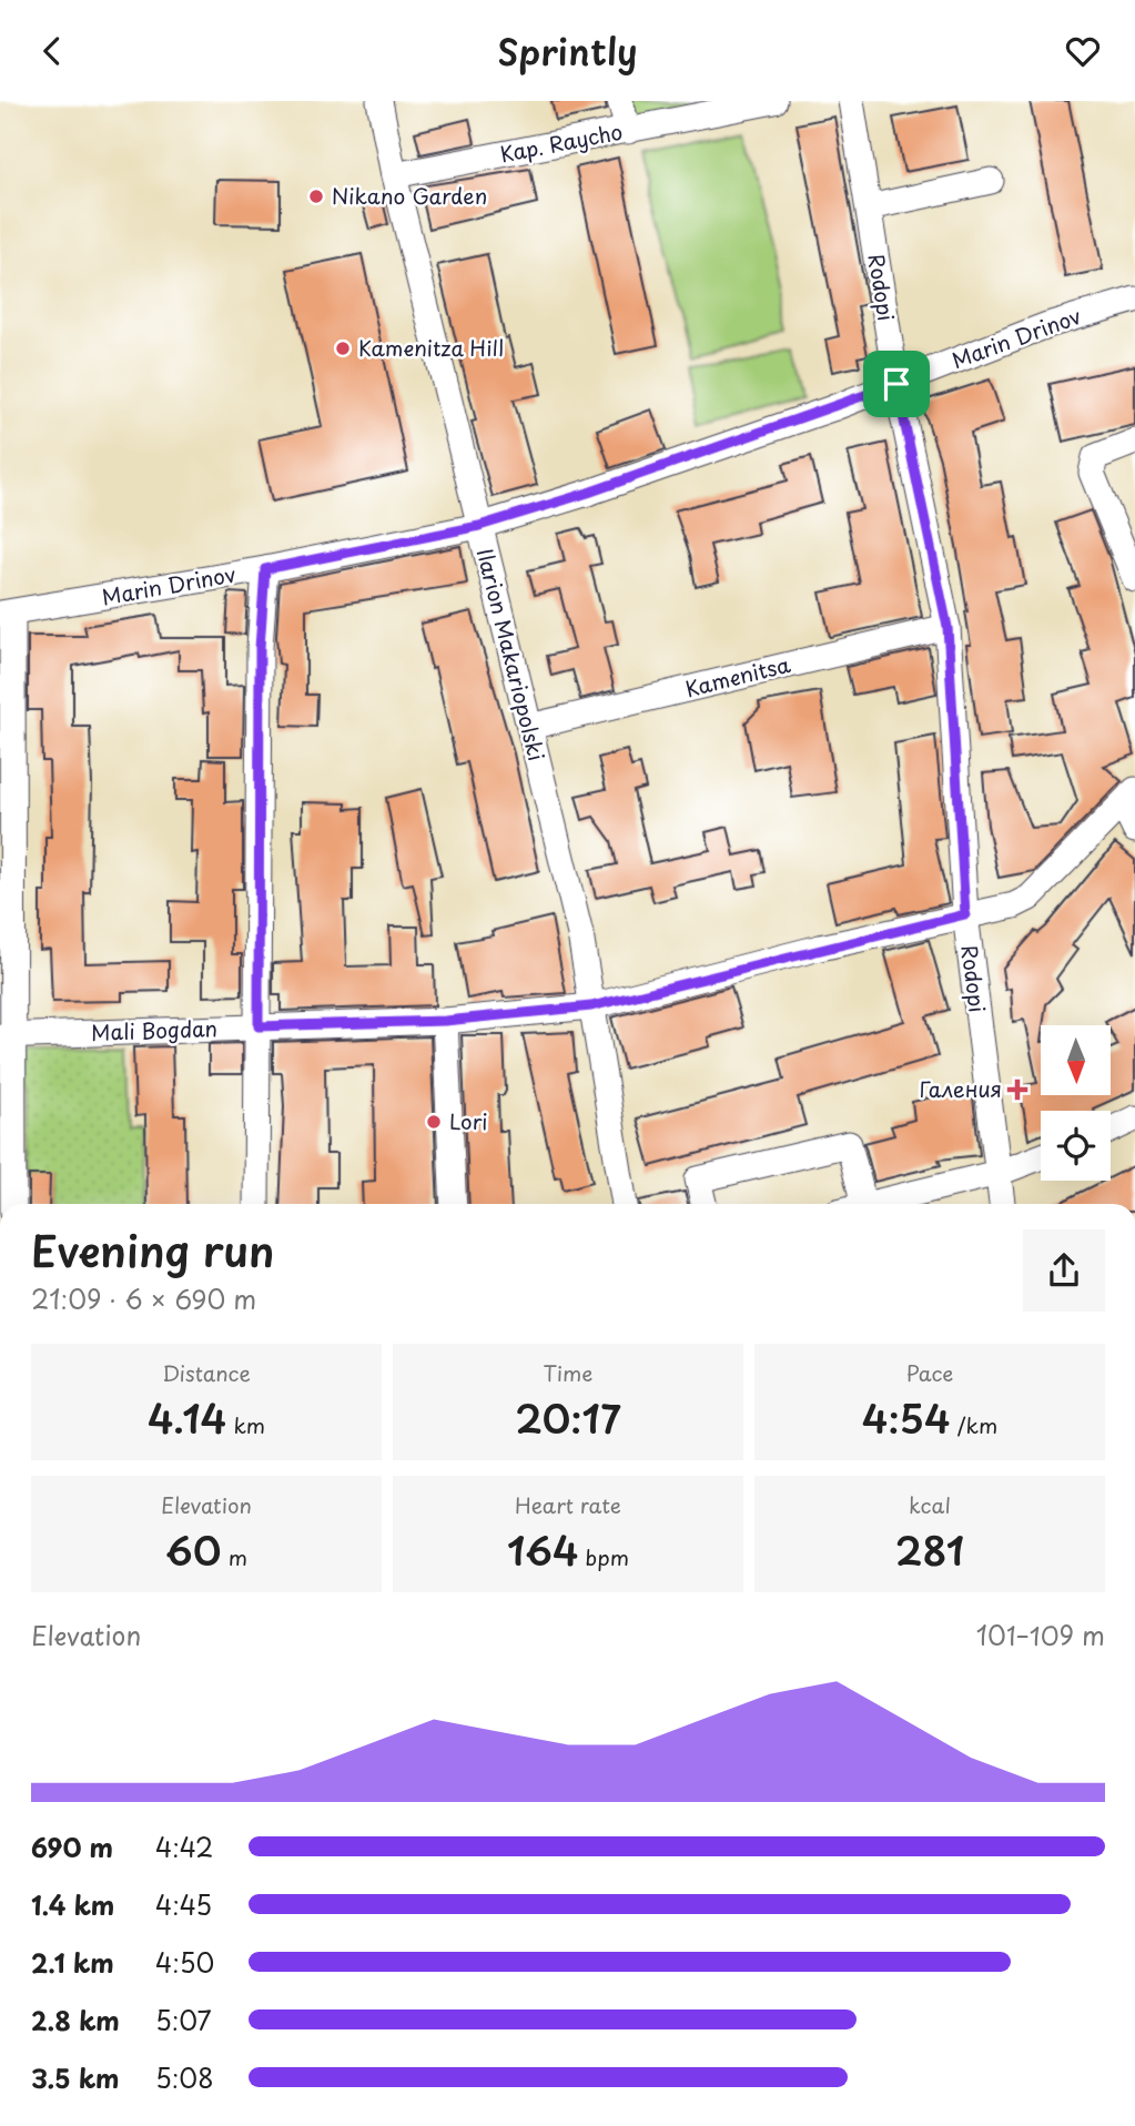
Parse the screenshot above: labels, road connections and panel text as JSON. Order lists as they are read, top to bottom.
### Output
{
  "streets": {
    "street": [
      "Kap. Raycho",
      "Rodopi",
      "Marin Drinov",
      "Ilarion Makariopolski",
      "Kamenitsa",
      "Mali Bogdan"
    ]
  },
  "crossings": [
    ["Kap. Raycho", "Ilarion Makariopolski"],
    ["Rodopi", "Marin Drinov"],
    ["Rodopi", "Kamenitsa"],
    ["Rodopi", "Mali Bogdan"],
    ["Marin Drinov", "Ilarion Makariopolski"],
    ["Ilarion Makariopolski", "Kamenitsa"],
    ["Ilarion Makariopolski", "Mali Bogdan"]
  ],
  "places": {
    "other": ["Nikano Garden", "Kamenitza Hill", "Lori"],
    "health": ["Галения"]
  },
  "north": "bottom",
  "page": {
    "header": "Sprintly",
    "heading": ["Evening run", "21:09 · 6 × 690 m"],
    "stats": [
      ["Distance", "4.14 km"],
      ["Time", "20:17"],
      ["Pace", "4:54 /km"],
      ["Elevation", "60 m"],
      ["Heart rate", "164 bpm"],
      ["kcal", "281"]
    ],
    "chart": ["Elevation", "101–109 m"],
    "list": [
      {
        "name": "690 m",
        "note": "4:42"
      },
      {
        "name": "1.4 km",
        "note": "4:45"
      },
      {
        "name": "2.1 km",
        "note": "4:50"
      },
      {
        "name": "2.8 km",
        "note": "5:07"
      },
      {
        "name": "3.5 km",
        "note": "5:08"
      }
    ]
  }
}
